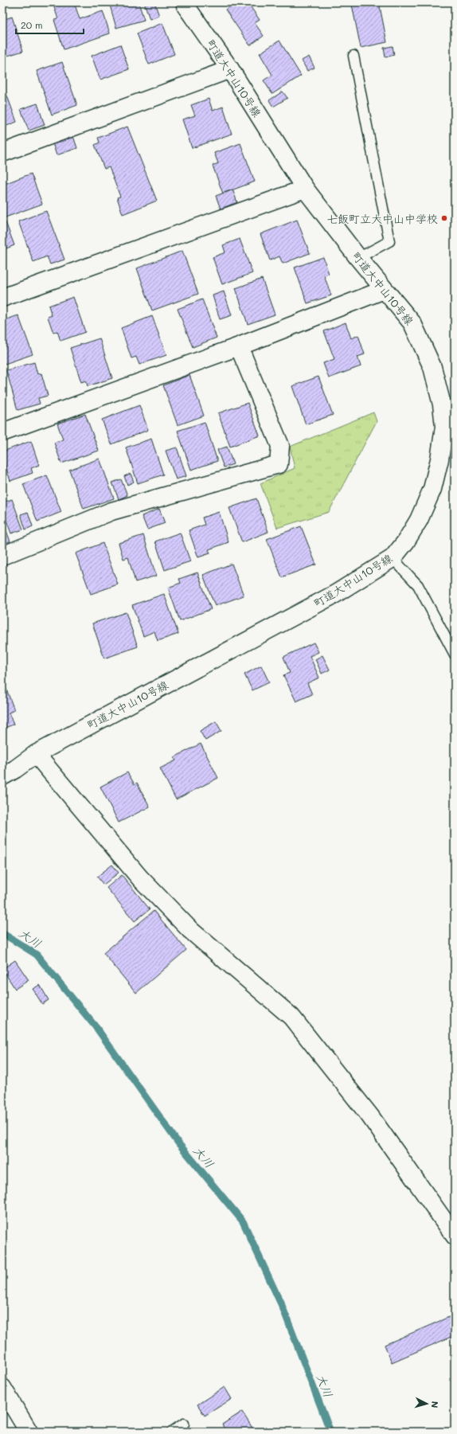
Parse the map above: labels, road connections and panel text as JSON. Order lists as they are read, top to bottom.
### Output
{
  "streets": {
    "street": ["町道大中山10号線"]
  },
  "water": ["大川"],
  "places": ["七飯町立大中山中学校"],
  "scale_bar": "20 m",
  "north": "right"
}
